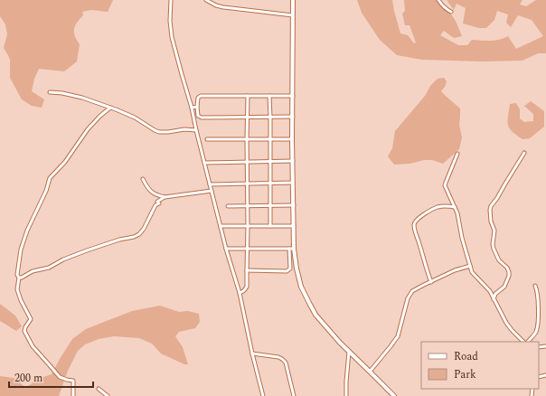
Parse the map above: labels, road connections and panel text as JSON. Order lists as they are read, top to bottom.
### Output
{
  "legend": ["Road", "Park"],
  "scale_bar": "200 m"
}
